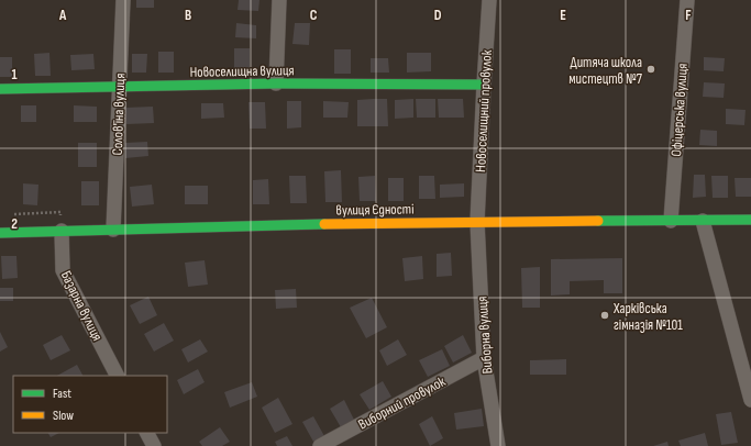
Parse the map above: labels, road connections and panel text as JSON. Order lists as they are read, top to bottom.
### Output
{
  "streets": {
    "main road": ["Новоселищна вулиця", "вулиця Єдності"],
    "street": [
      "Офіцерська вулиця",
      "Новоселищний провулок",
      "Солов'їна вулиця",
      "Базарна вулиця",
      "Виборна вулиця",
      "Виборний провулок"
    ]
  },
  "crossings": [
    ["Новоселищна вулиця", "Новоселищний провулок"],
    ["Новоселищна вулиця", "Солов'їна вулиця"],
    ["Офіцерська вулиця", "вулиця Єдності"],
    ["Новоселищний провулок", "вулиця Єдності"],
    ["Новоселищний провулок", "Виборна вулиця"],
    ["Солов'їна вулиця", "вулиця Єдності"],
    ["вулиця Єдності", "Базарна вулиця"],
    ["вулиця Єдності", "Виборна вулиця"],
    ["Виборна вулиця", "Виборний провулок"]
  ],
  "places": ["Дитяча школа мистецтв №7", "Харківська гімназія №101"],
  "legend": ["Fast", "Slow"],
  "grid": {
    "columns": [
      "A",
      "B",
      "C",
      "D",
      "E",
      "F"
    ],
    "rows": ["1", "2"]
  }
}
